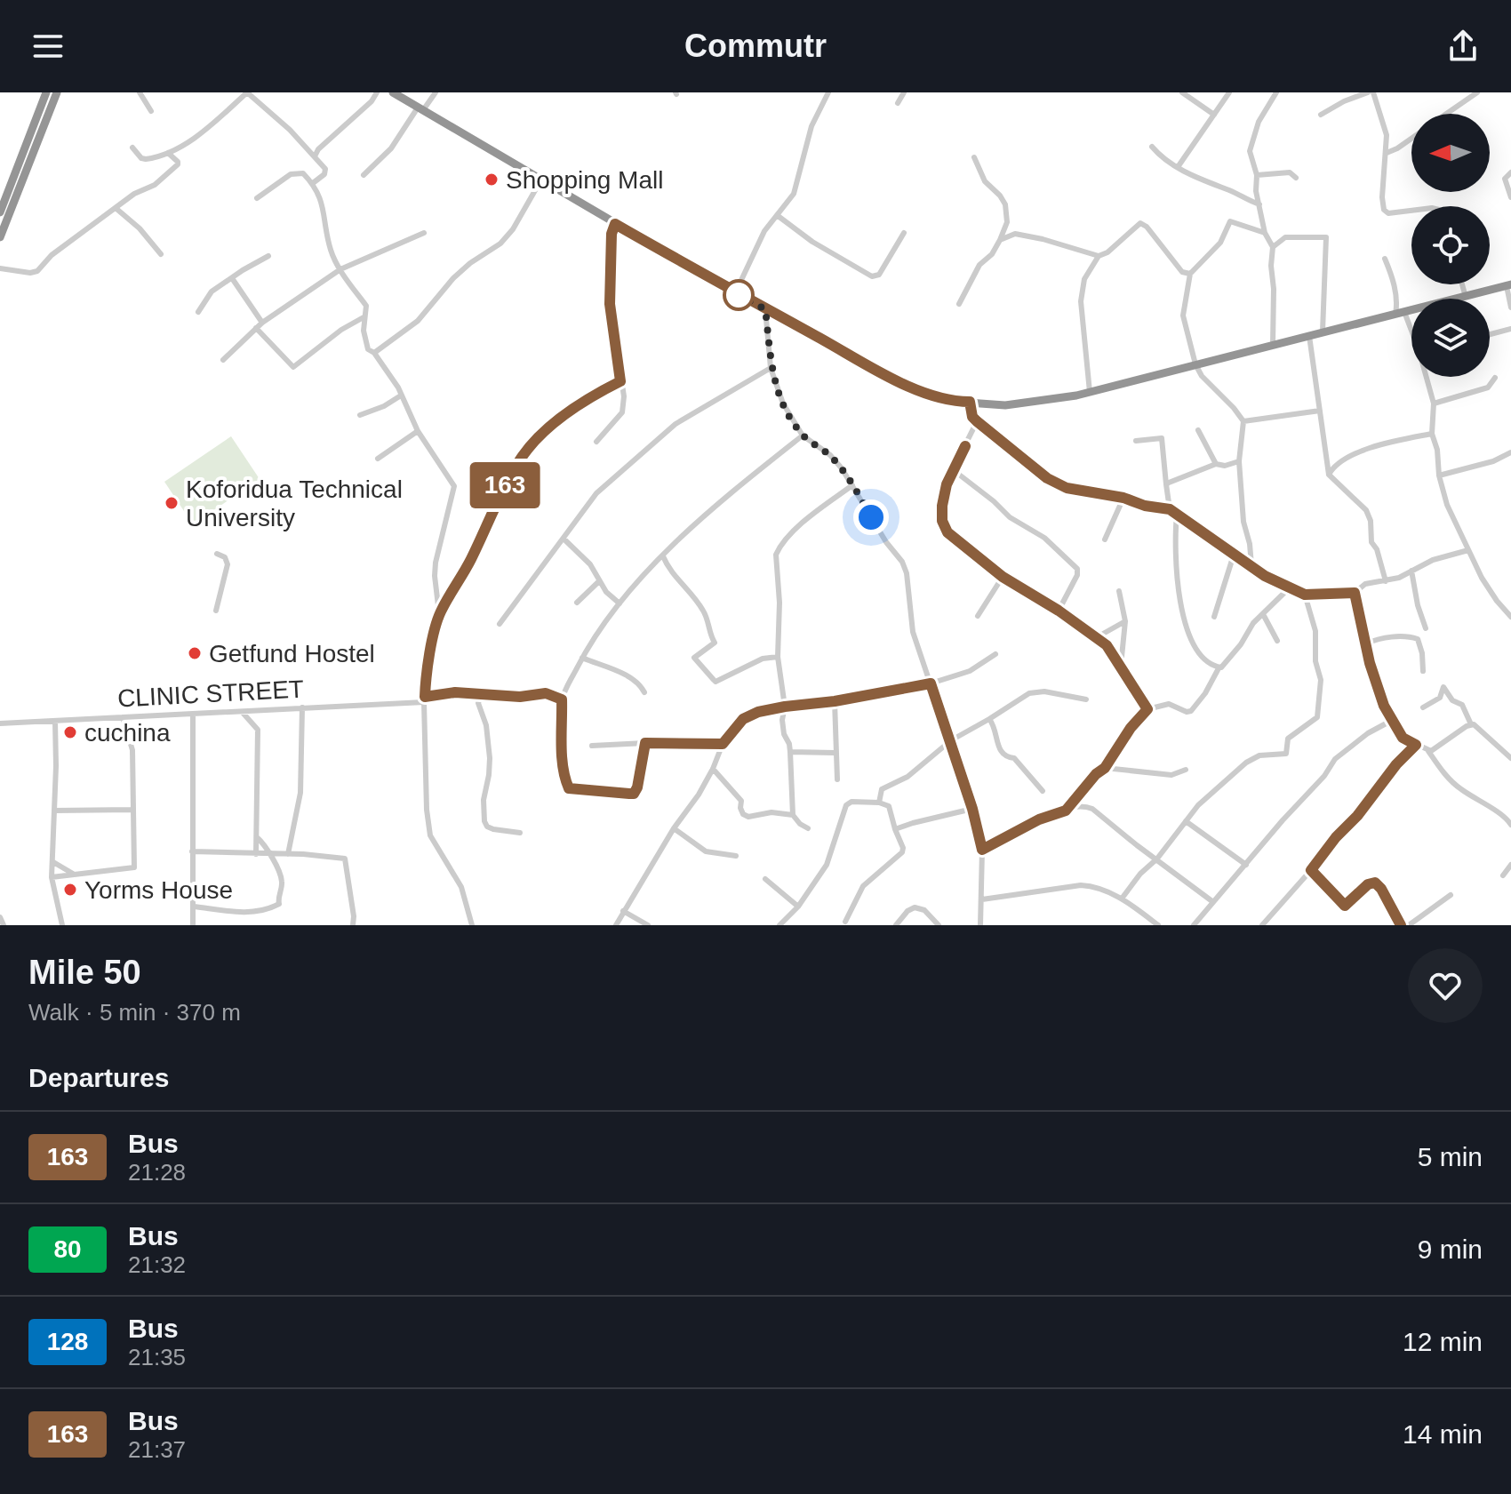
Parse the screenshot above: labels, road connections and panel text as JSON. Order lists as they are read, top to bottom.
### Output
{
  "streets": {
    "street": ["CLINIC STREET"]
  },
  "places": [
    "Shopping Mall",
    "Koforidua Technical University",
    "Getfund Hostel",
    "cuchina",
    "Yorms House"
  ],
  "lines": ["bus line 163"],
  "north": "left",
  "page": {
    "header": "Commutr",
    "on_map": "163",
    "heading": [
      ["Mile 50", "Walk · 5 min · 370 m"],
      "Departures"
    ],
    "list": [
      {
        "mark": "163",
        "name": "Bus",
        "note": "21:28",
        "value": "5 min"
      },
      {
        "mark": "80",
        "name": "Bus",
        "note": "21:32",
        "value": "9 min"
      },
      {
        "mark": "128",
        "name": "Bus",
        "note": "21:35",
        "value": "12 min"
      },
      {
        "mark": "163",
        "name": "Bus",
        "note": "21:37",
        "value": "14 min"
      }
    ]
  }
}
